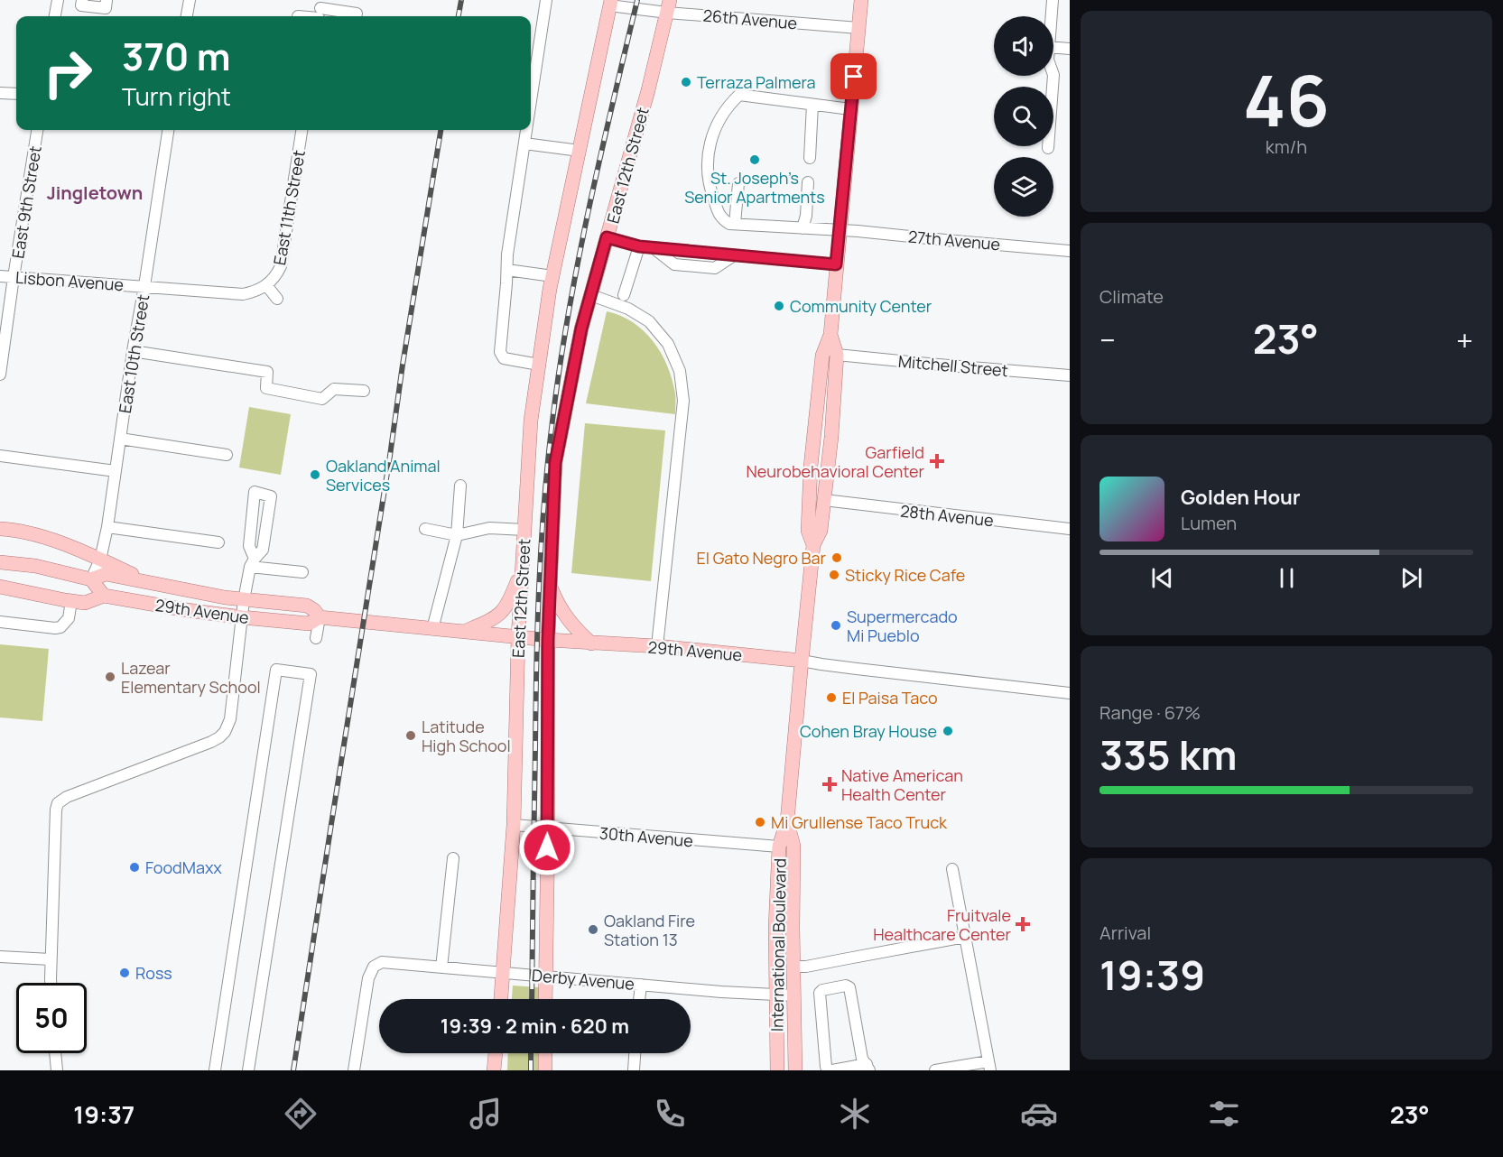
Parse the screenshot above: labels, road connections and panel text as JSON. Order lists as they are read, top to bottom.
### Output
{
  "streets": {
    "main road": ["East 12th Street", "29th Avenue", "International Boulevard"],
    "street": [
      "26th Avenue",
      "East 9th Street",
      "East 11th Street",
      "27th Avenue",
      "Lisbon Avenue",
      "East 10th Street",
      "Mitchell Street",
      "28th Avenue",
      "30th Avenue",
      "Derby Avenue"
    ]
  },
  "crossings": [
    ["26th Avenue", "East 12th Street"],
    ["26th Avenue", "International Boulevard"],
    ["East 12th Street", "29th Avenue"],
    ["East 12th Street", "30th Avenue"],
    ["East 12th Street", "Derby Avenue"],
    ["East 9th Street", "Lisbon Avenue"],
    ["East 11th Street", "Lisbon Avenue"],
    ["27th Avenue", "International Boulevard"],
    ["Lisbon Avenue", "East 10th Street"],
    ["East 10th Street", "29th Avenue"],
    ["Mitchell Street", "International Boulevard"],
    ["28th Avenue", "International Boulevard"],
    ["29th Avenue", "International Boulevard"],
    ["30th Avenue", "International Boulevard"],
    ["International Boulevard", "Derby Avenue"]
  ],
  "districts": ["Jingletown"],
  "places": {
    "other": [
      "Terraza Palmera",
      "St. Joseph’s Senior Apartments",
      "Community Center",
      "Oakland Animal Services",
      "El Gato Negro Bar",
      "Sticky Rice Cafe",
      "Supermercado Mi Pueblo",
      "Lazear Elementary School",
      "El Paisa Taco",
      "Cohen Bray House",
      "Latitude High School",
      "Mi Grullense Taco Truck",
      "FoodMaxx",
      "Oakland Fire Station 13",
      "Ross"
    ],
    "health": ["Garfield Neurobehavioral Center", "Native American Health Center", "Fruitvale Healthcare Center"]
  },
  "page": {
    "tile": [
      ["46", "km/h"],
      "Climate",
      ["Range · 67%", "335 km"],
      ["Arrival", "19:39"]
    ],
    "turn": ["370 m", "Turn right"],
    "heat": ["−", "23°", "+"],
    "song": ["Golden Hour", "Lumen"],
    "limit": "50",
    "trip": "19:39 · 2 min · 620 m",
    "tabs": ["19:37", "23°"]
  }
}
